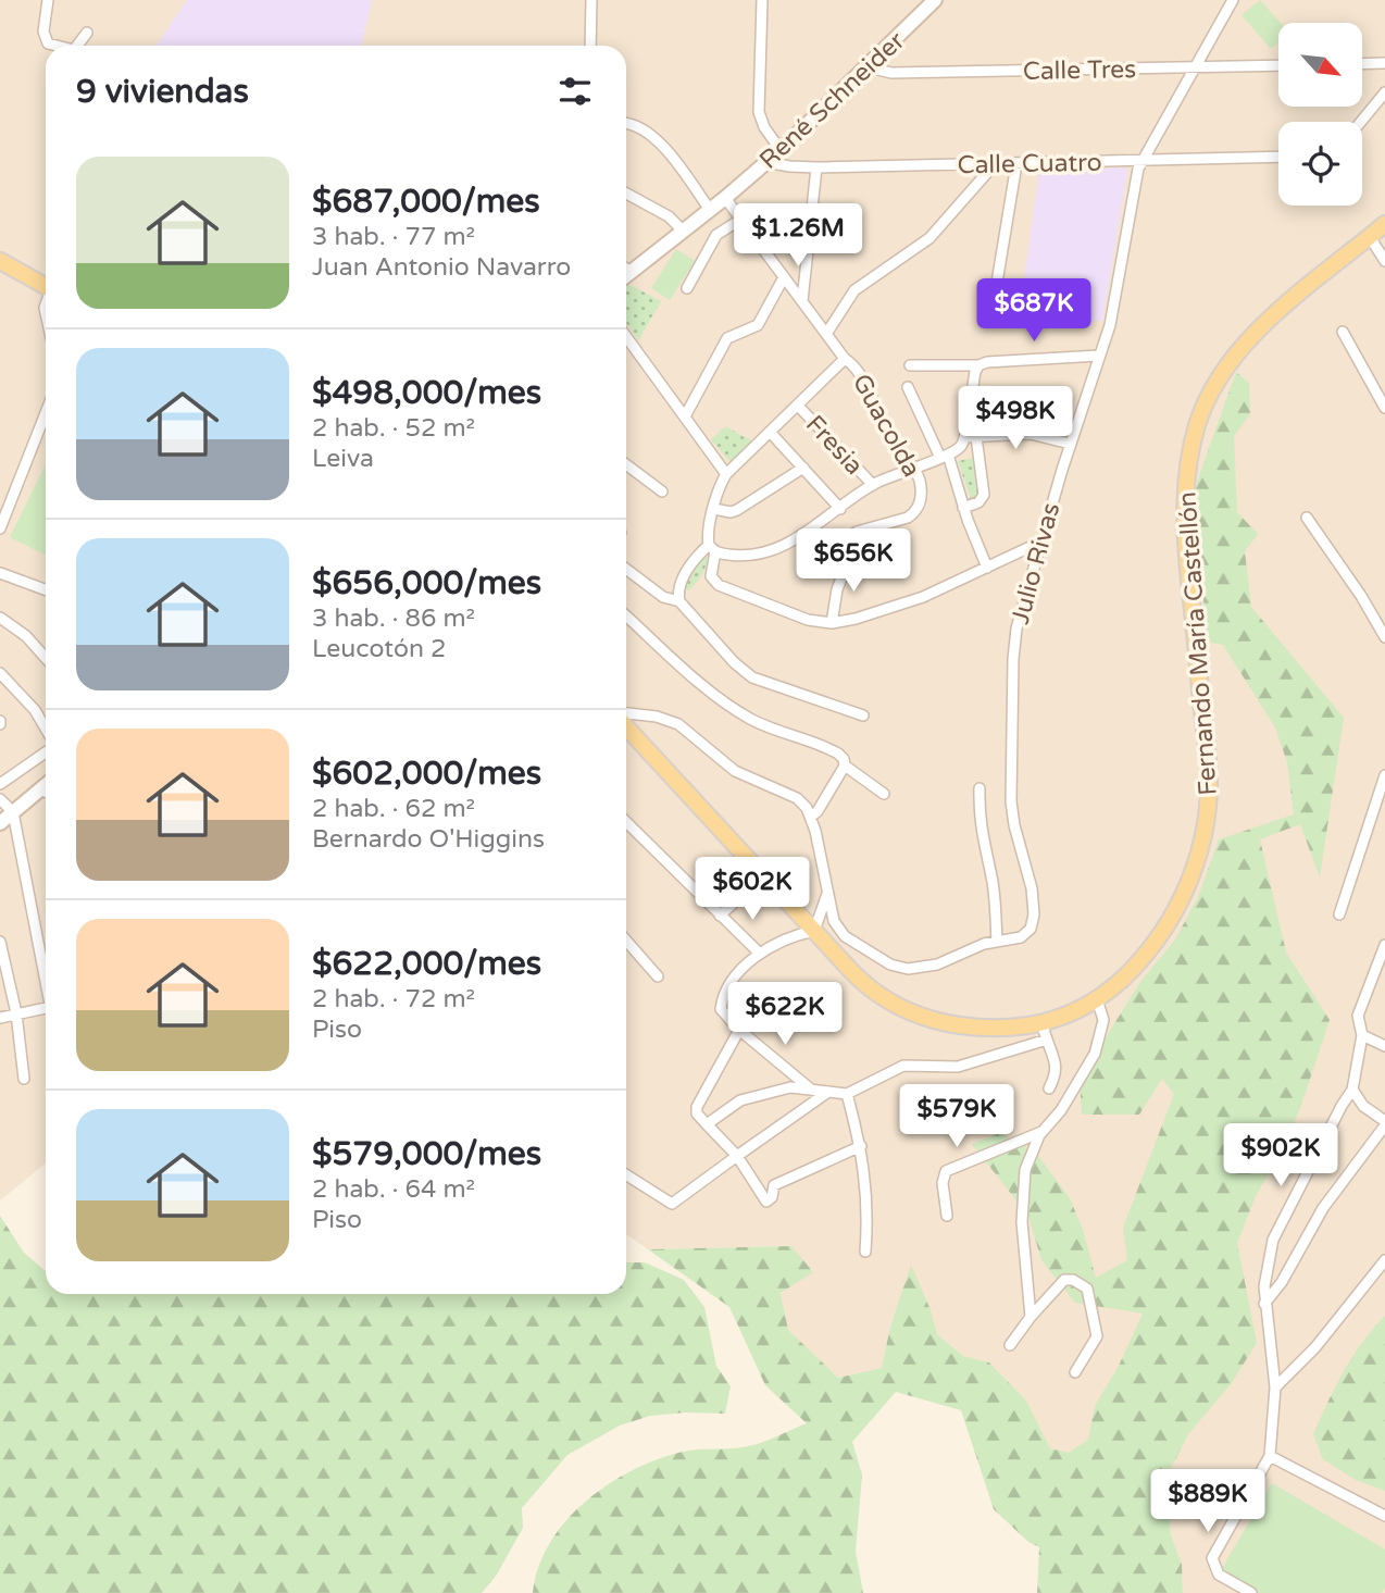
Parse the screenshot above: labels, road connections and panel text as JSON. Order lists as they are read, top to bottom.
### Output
{
  "streets": {
    "main road": ["René Schneider", "Fernando María Castellón"],
    "street": [
      "Calle Tres",
      "Calle Cuatro",
      "Guacolda",
      "Fresia",
      "Julio Rivas"
    ]
  },
  "crossings": [
    ["Calle Tres", "René Schneider"],
    ["Calle Tres", "Julio Rivas"],
    ["René Schneider", "Calle Cuatro"],
    ["René Schneider", "Guacolda"],
    ["Calle Cuatro", "Julio Rivas"]
  ],
  "north": "bottom right",
  "page": {
    "heading": "9 viviendas",
    "list": [
      {
        "name": "$687,000/mes",
        "note": "3 hab. · 77 m² · Juan Antonio Navarro"
      },
      {
        "name": "$498,000/mes",
        "note": "2 hab. · 52 m² · Leiva"
      },
      {
        "name": "$656,000/mes",
        "note": "3 hab. · 86 m² · Leucotón 2"
      },
      {
        "name": "$602,000/mes",
        "note": "2 hab. · 62 m² · Bernardo O'Higgins"
      },
      {
        "name": "$622,000/mes",
        "note": "2 hab. · 72 m² · Piso"
      },
      {
        "name": "$579,000/mes",
        "note": "2 hab. · 64 m² · Piso"
      }
    ],
    "price": [
      "$1.26M",
      "$687K",
      "$498K",
      "$656K",
      "$602K",
      "$622K",
      "$579K",
      "$902K",
      "$889K"
    ]
  }
}
